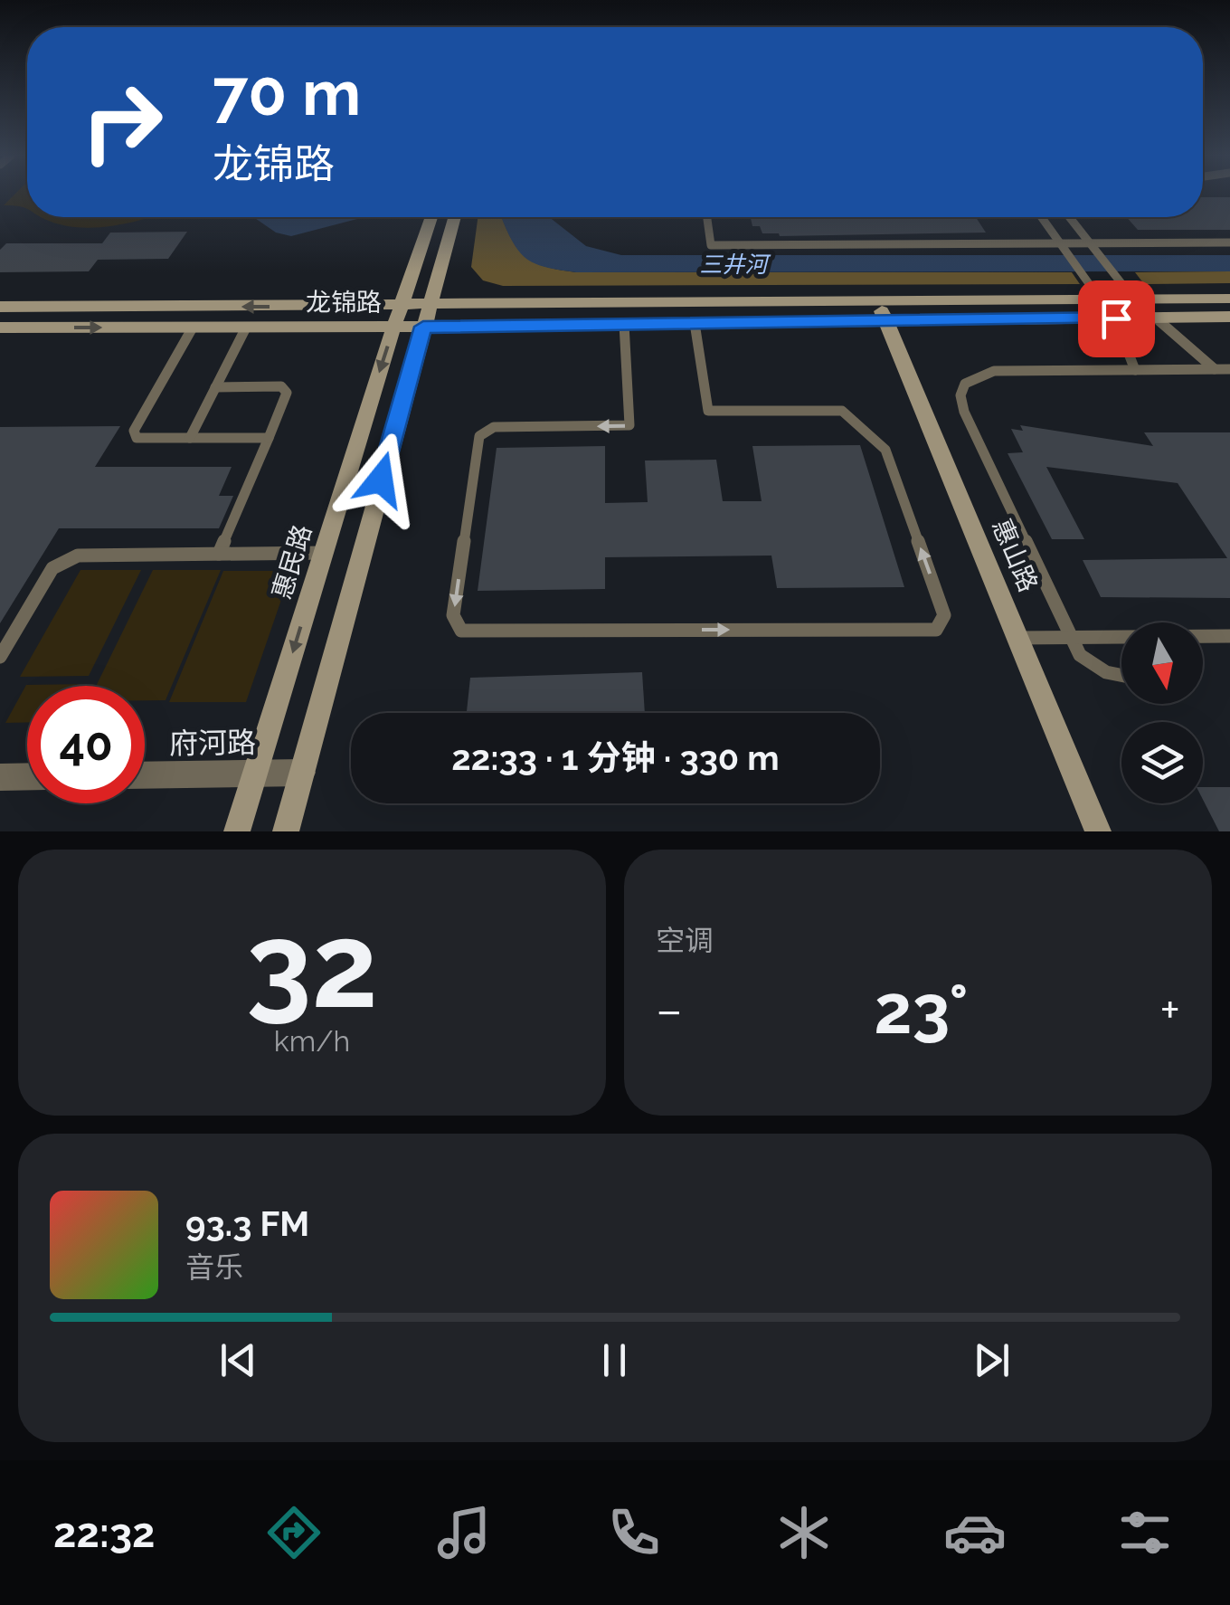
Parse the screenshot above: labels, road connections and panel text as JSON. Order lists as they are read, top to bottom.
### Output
{
  "streets": {
    "main road": ["龙锦路", "惠山路", "惠民路"],
    "street": ["府河路"]
  },
  "crossings": [
    ["龙锦路", "惠山路"],
    ["龙锦路", "惠民路"],
    ["惠民路", "府河路"]
  ],
  "water": ["三井河"],
  "north": "bottom",
  "page": {
    "turn": ["70 m", "龙锦路"],
    "limit": "40",
    "trip": "22:33 · 1 分钟 · 330 m",
    "tile": [
      ["32", "km/h"],
      "空调"
    ],
    "heat": ["−", "23°", "+"],
    "song": ["93.3 FM", "音乐"],
    "tabs": "22:32"
  }
}
